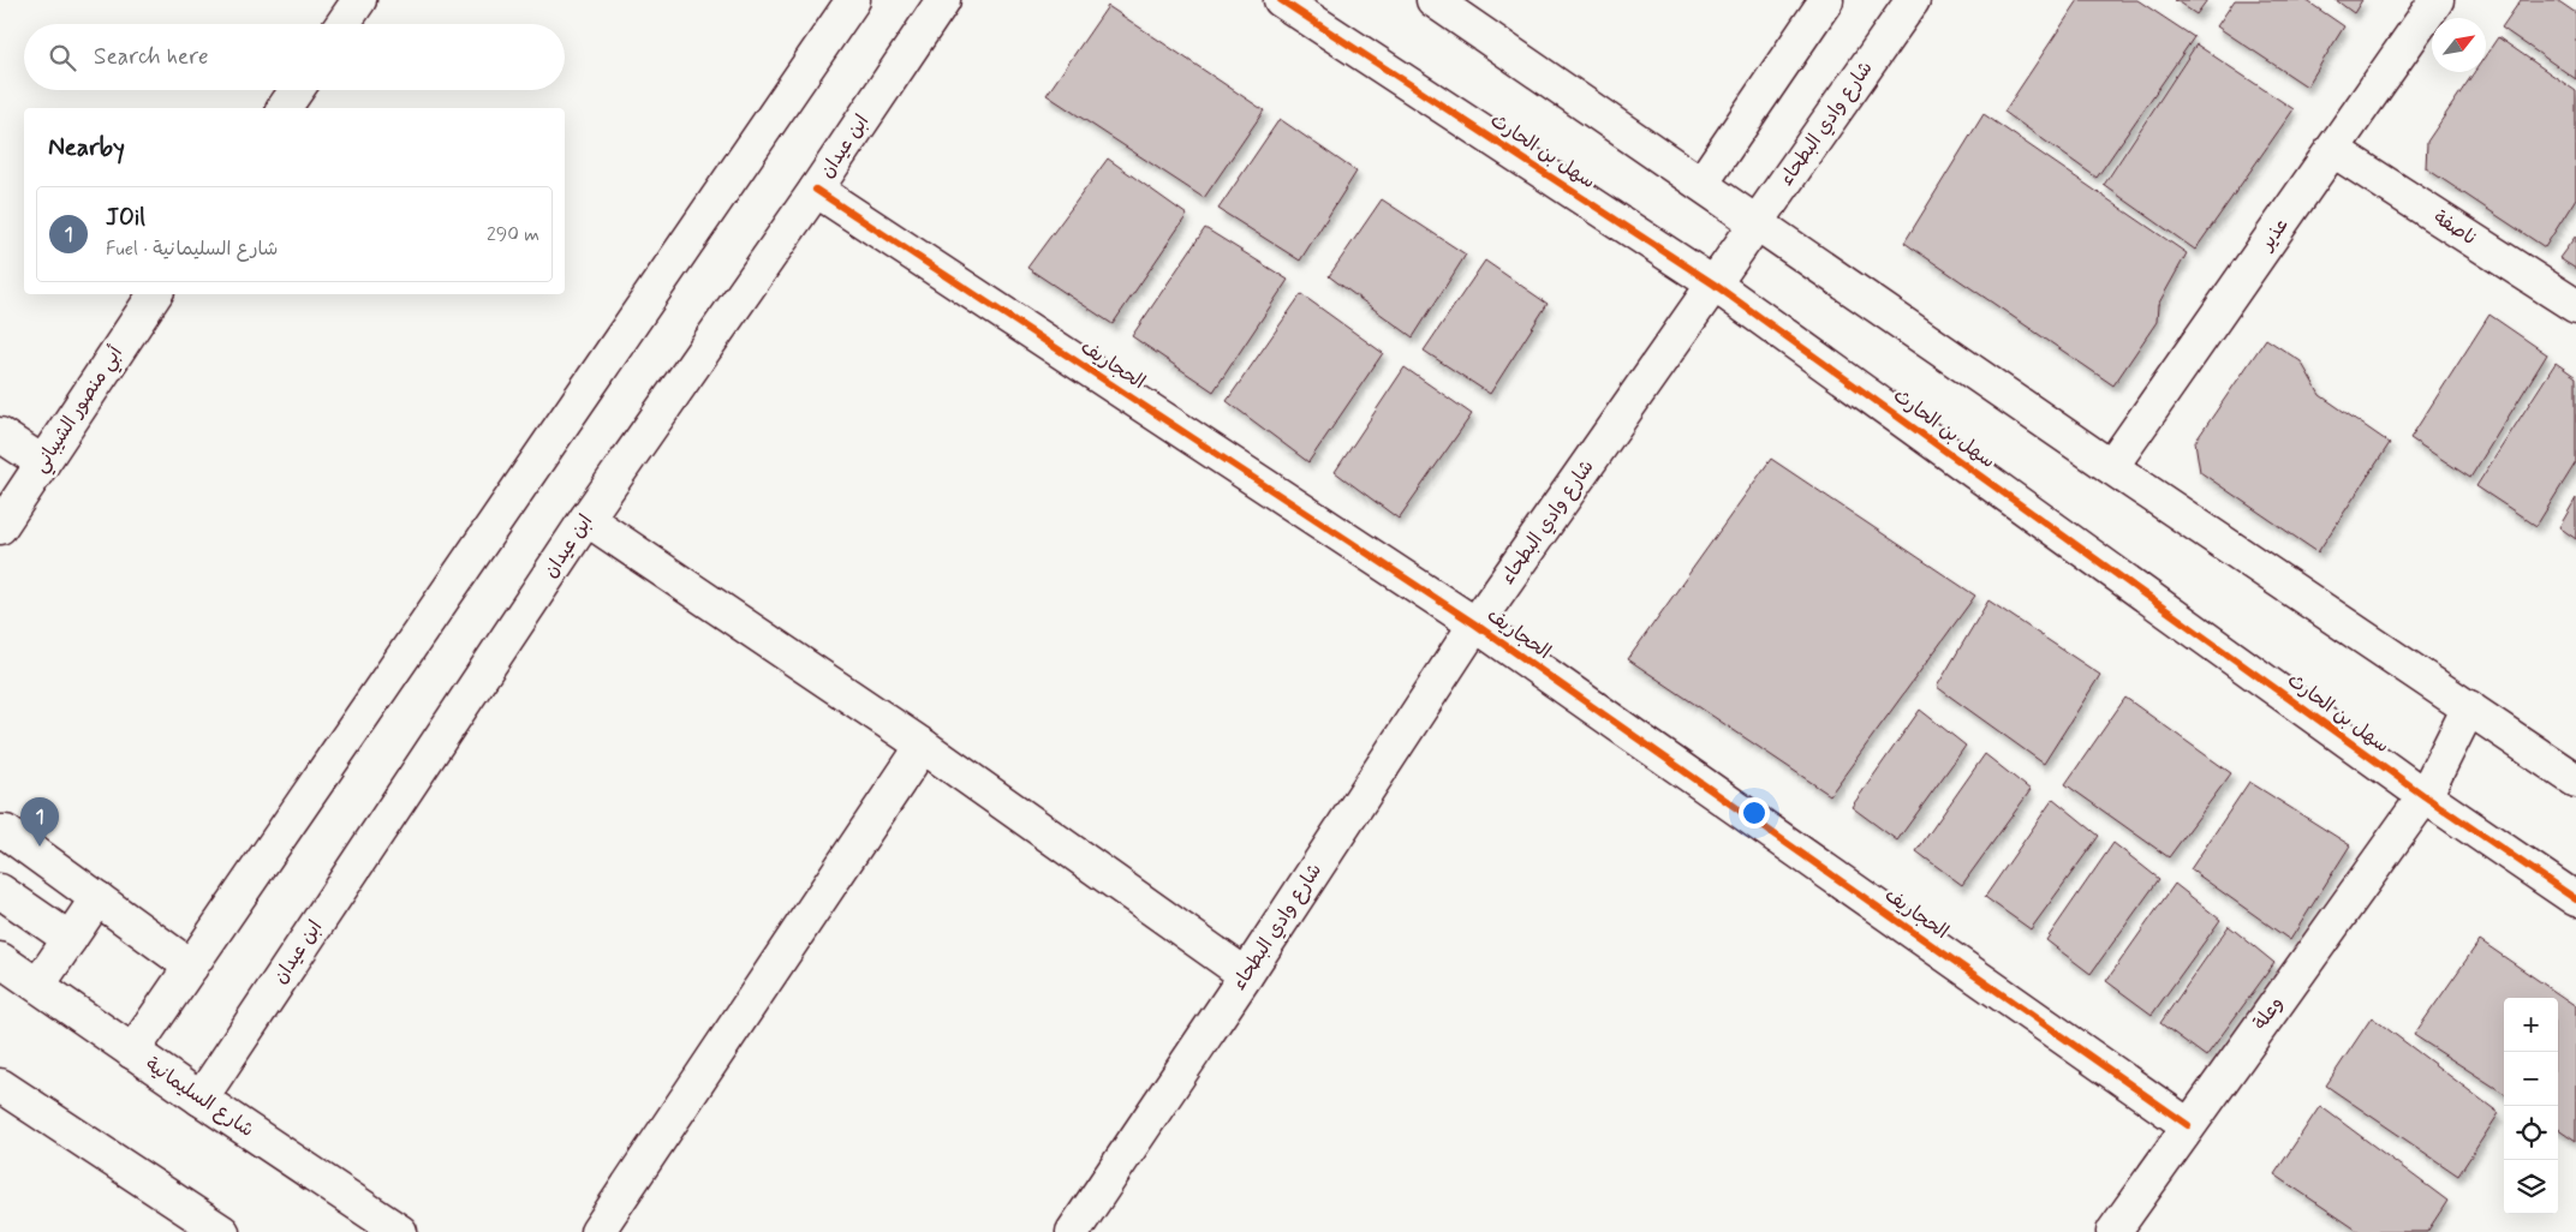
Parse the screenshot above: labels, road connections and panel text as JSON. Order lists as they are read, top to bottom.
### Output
{
  "streets": {
    "street": [
      "شارع وادي البطحاء",
      "ابن عيدان",
      "سهل بن الحارث",
      "ناصفة",
      "عذير",
      "الحجاريف",
      "أبي منصور الشيباني",
      "وعلة",
      "شارع السليمانية"
    ]
  },
  "crossings": [
    ["شارع وادي البطحاء", "سهل بن الحارث"],
    ["شارع وادي البطحاء", "الحجاريف"],
    ["ابن عيدان", "الحجاريف"],
    ["ابن عيدان", "شارع السليمانية"],
    ["سهل بن الحارث", "وعلة"],
    ["ناصفة", "عذير"],
    ["الحجاريف", "وعلة"]
  ],
  "north": "top right",
  "page": {
    "search": "Search here",
    "heading": "Nearby",
    "list": [
      {
        "mark": "1",
        "name": "JOil",
        "note": "Fuel · شارع السليمانية",
        "value": "290 m"
      }
    ],
    "pins": "1",
    "map_buttons": ["+", "−"]
  }
}
